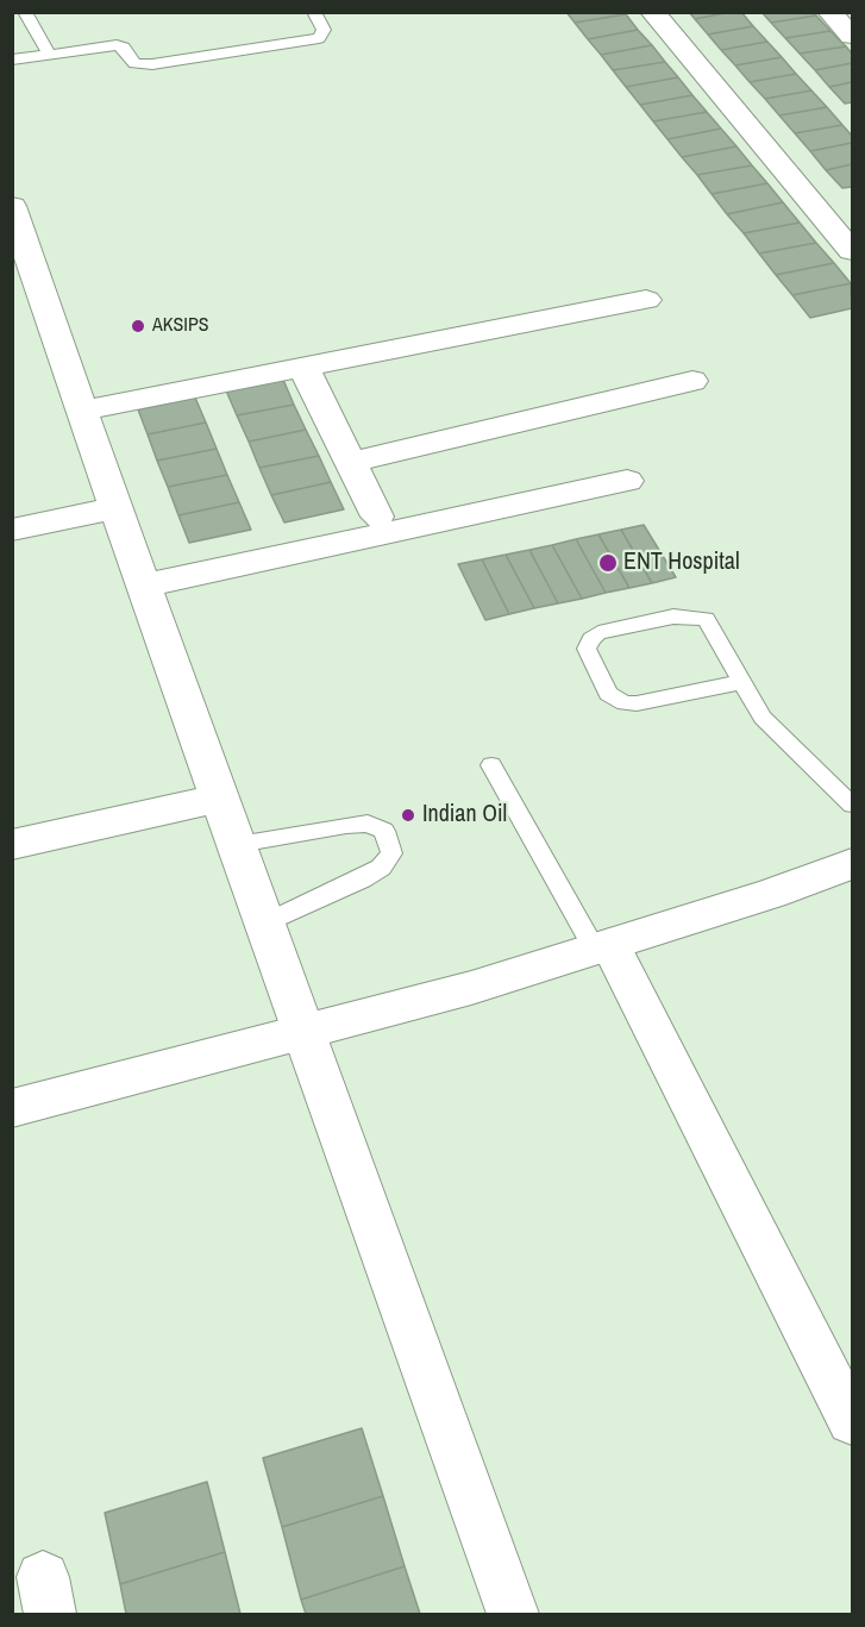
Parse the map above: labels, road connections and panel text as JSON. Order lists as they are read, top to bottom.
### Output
{
  "places": ["AKSIPS", "ENT Hospital", "Indian Oil"]
}
